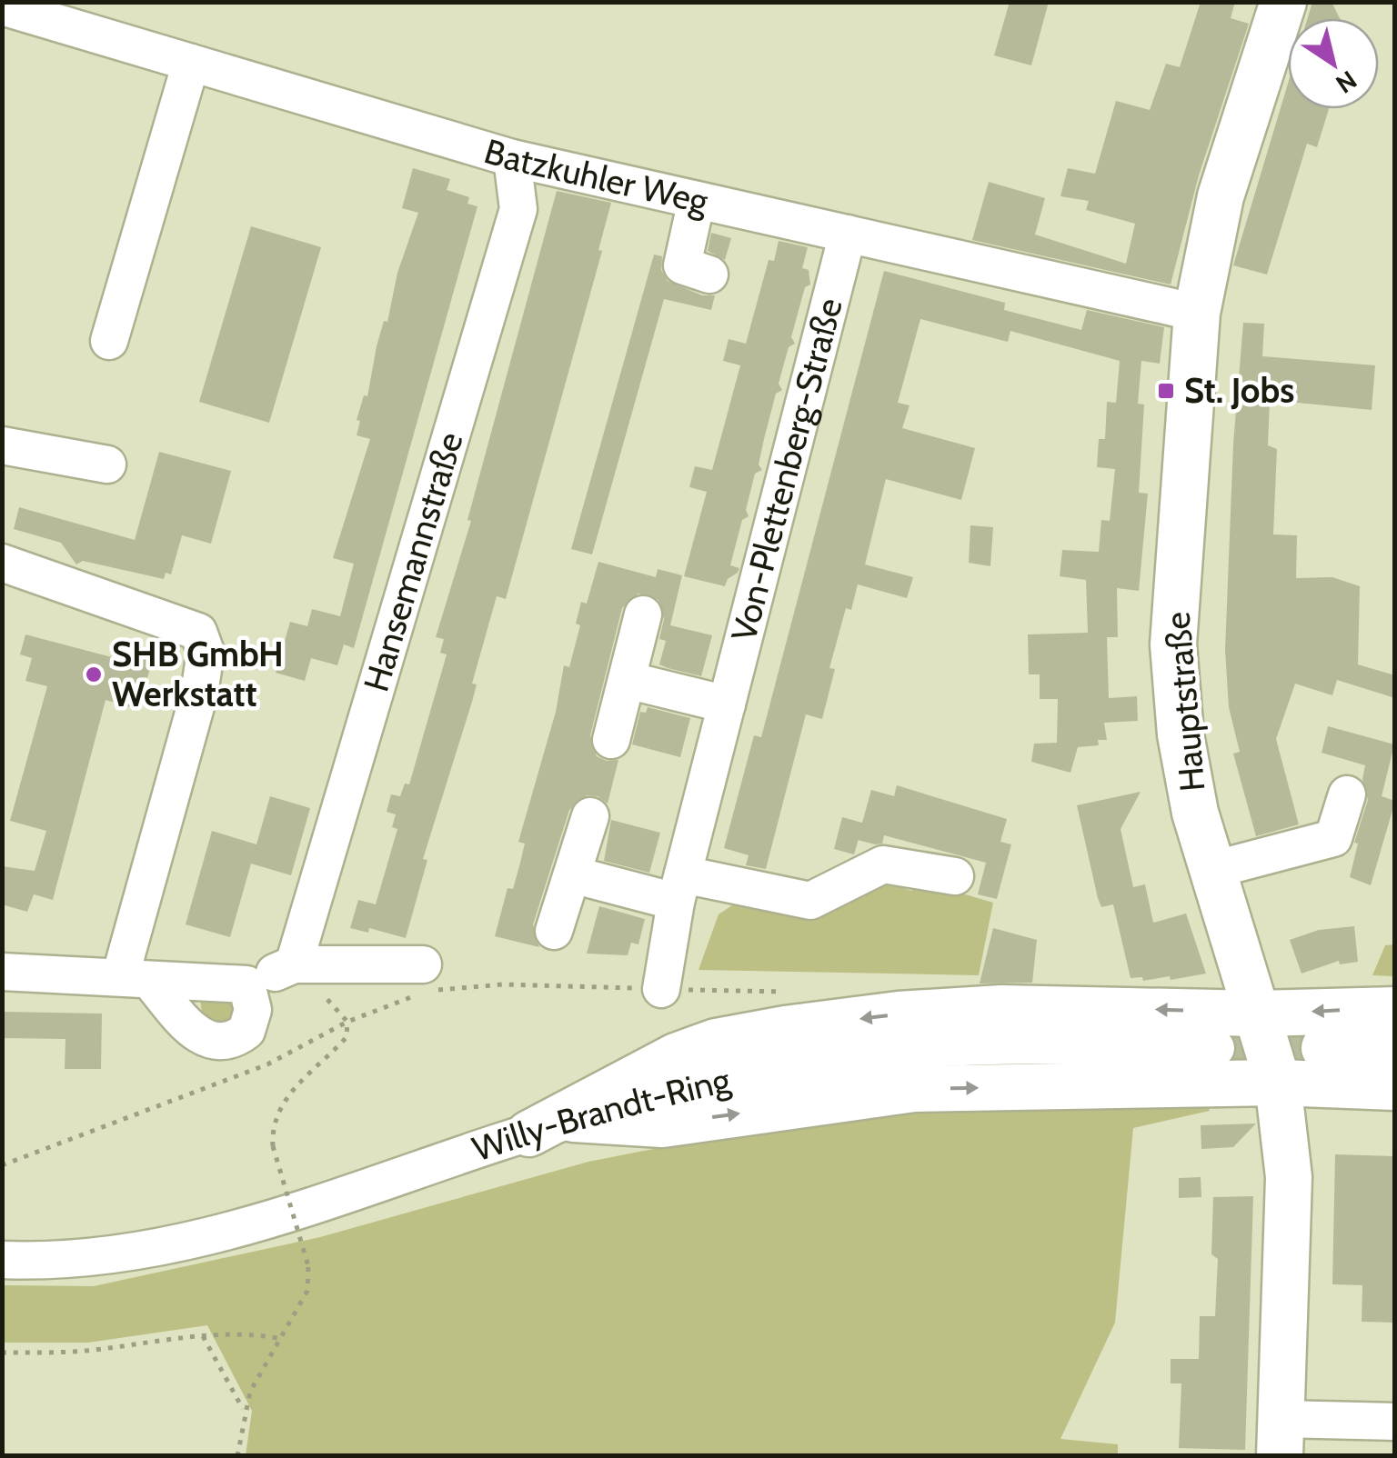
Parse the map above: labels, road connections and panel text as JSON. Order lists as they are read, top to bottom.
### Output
{
  "streets": {
    "main road": ["Hauptstraße"],
    "street": [
      "Batzkuhler Weg",
      "Von-Plettenberg-Straße",
      "Hansemannstraße",
      "Willy-Brandt-Ring"
    ]
  },
  "crossings": [
    ["Batzkuhler Weg", "Von-Plettenberg-Straße"],
    ["Batzkuhler Weg", "Hansemannstraße"],
    ["Batzkuhler Weg", "Hauptstraße"]
  ],
  "places": {
    "transit": ["St. Jobs"],
    "other": ["SHB GmbH Werkstatt"]
  },
  "north": "bottom right"
}
